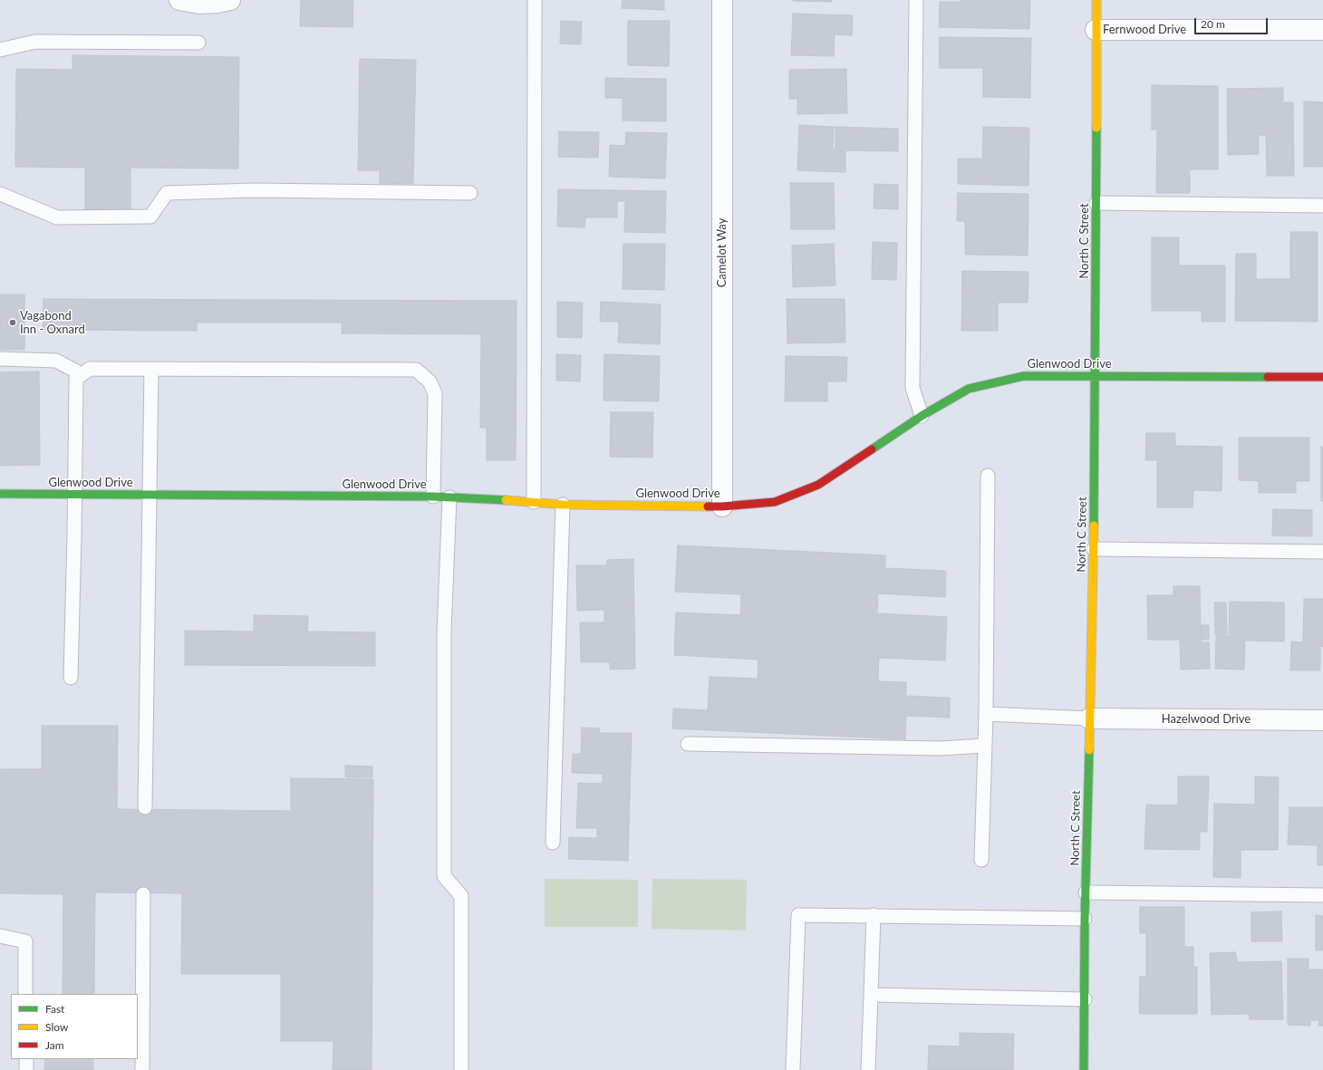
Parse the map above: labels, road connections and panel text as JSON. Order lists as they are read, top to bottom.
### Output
{
  "streets": {
    "street": [
      "Fernwood Drive",
      "North C Street",
      "Camelot Way",
      "Glenwood Drive",
      "Hazelwood Drive"
    ]
  },
  "crossings": [
    ["Fernwood Drive", "North C Street"],
    ["North C Street", "Glenwood Drive"],
    ["North C Street", "Hazelwood Drive"],
    ["Camelot Way", "Glenwood Drive"]
  ],
  "places": ["Vagabond Inn - Oxnard"],
  "legend": ["Fast", "Slow", "Jam"],
  "scale_bar": "20 m"
}
